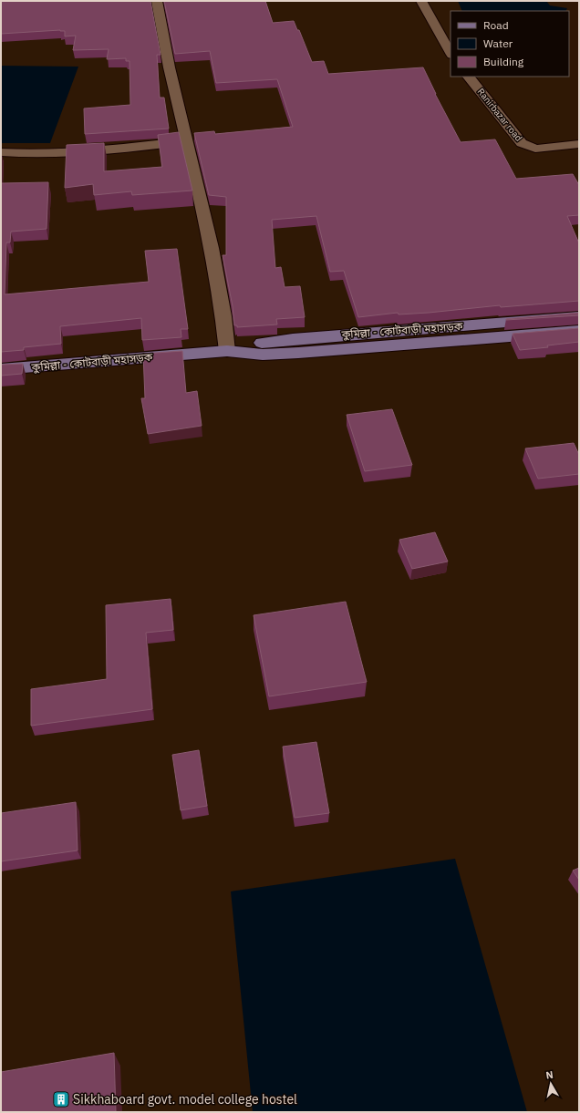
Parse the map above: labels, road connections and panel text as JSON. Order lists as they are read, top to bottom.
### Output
{
  "streets": {
    "main road": ["কুমিল্লা - কোটবাড়ী মহাসড়ক"],
    "street": ["Ranirbazar road"]
  },
  "places": {
    "building": ["Sikkhaboard govt. model college hostel"]
  },
  "legend": ["Road", "Water", "Building"],
  "north": "top"
}
